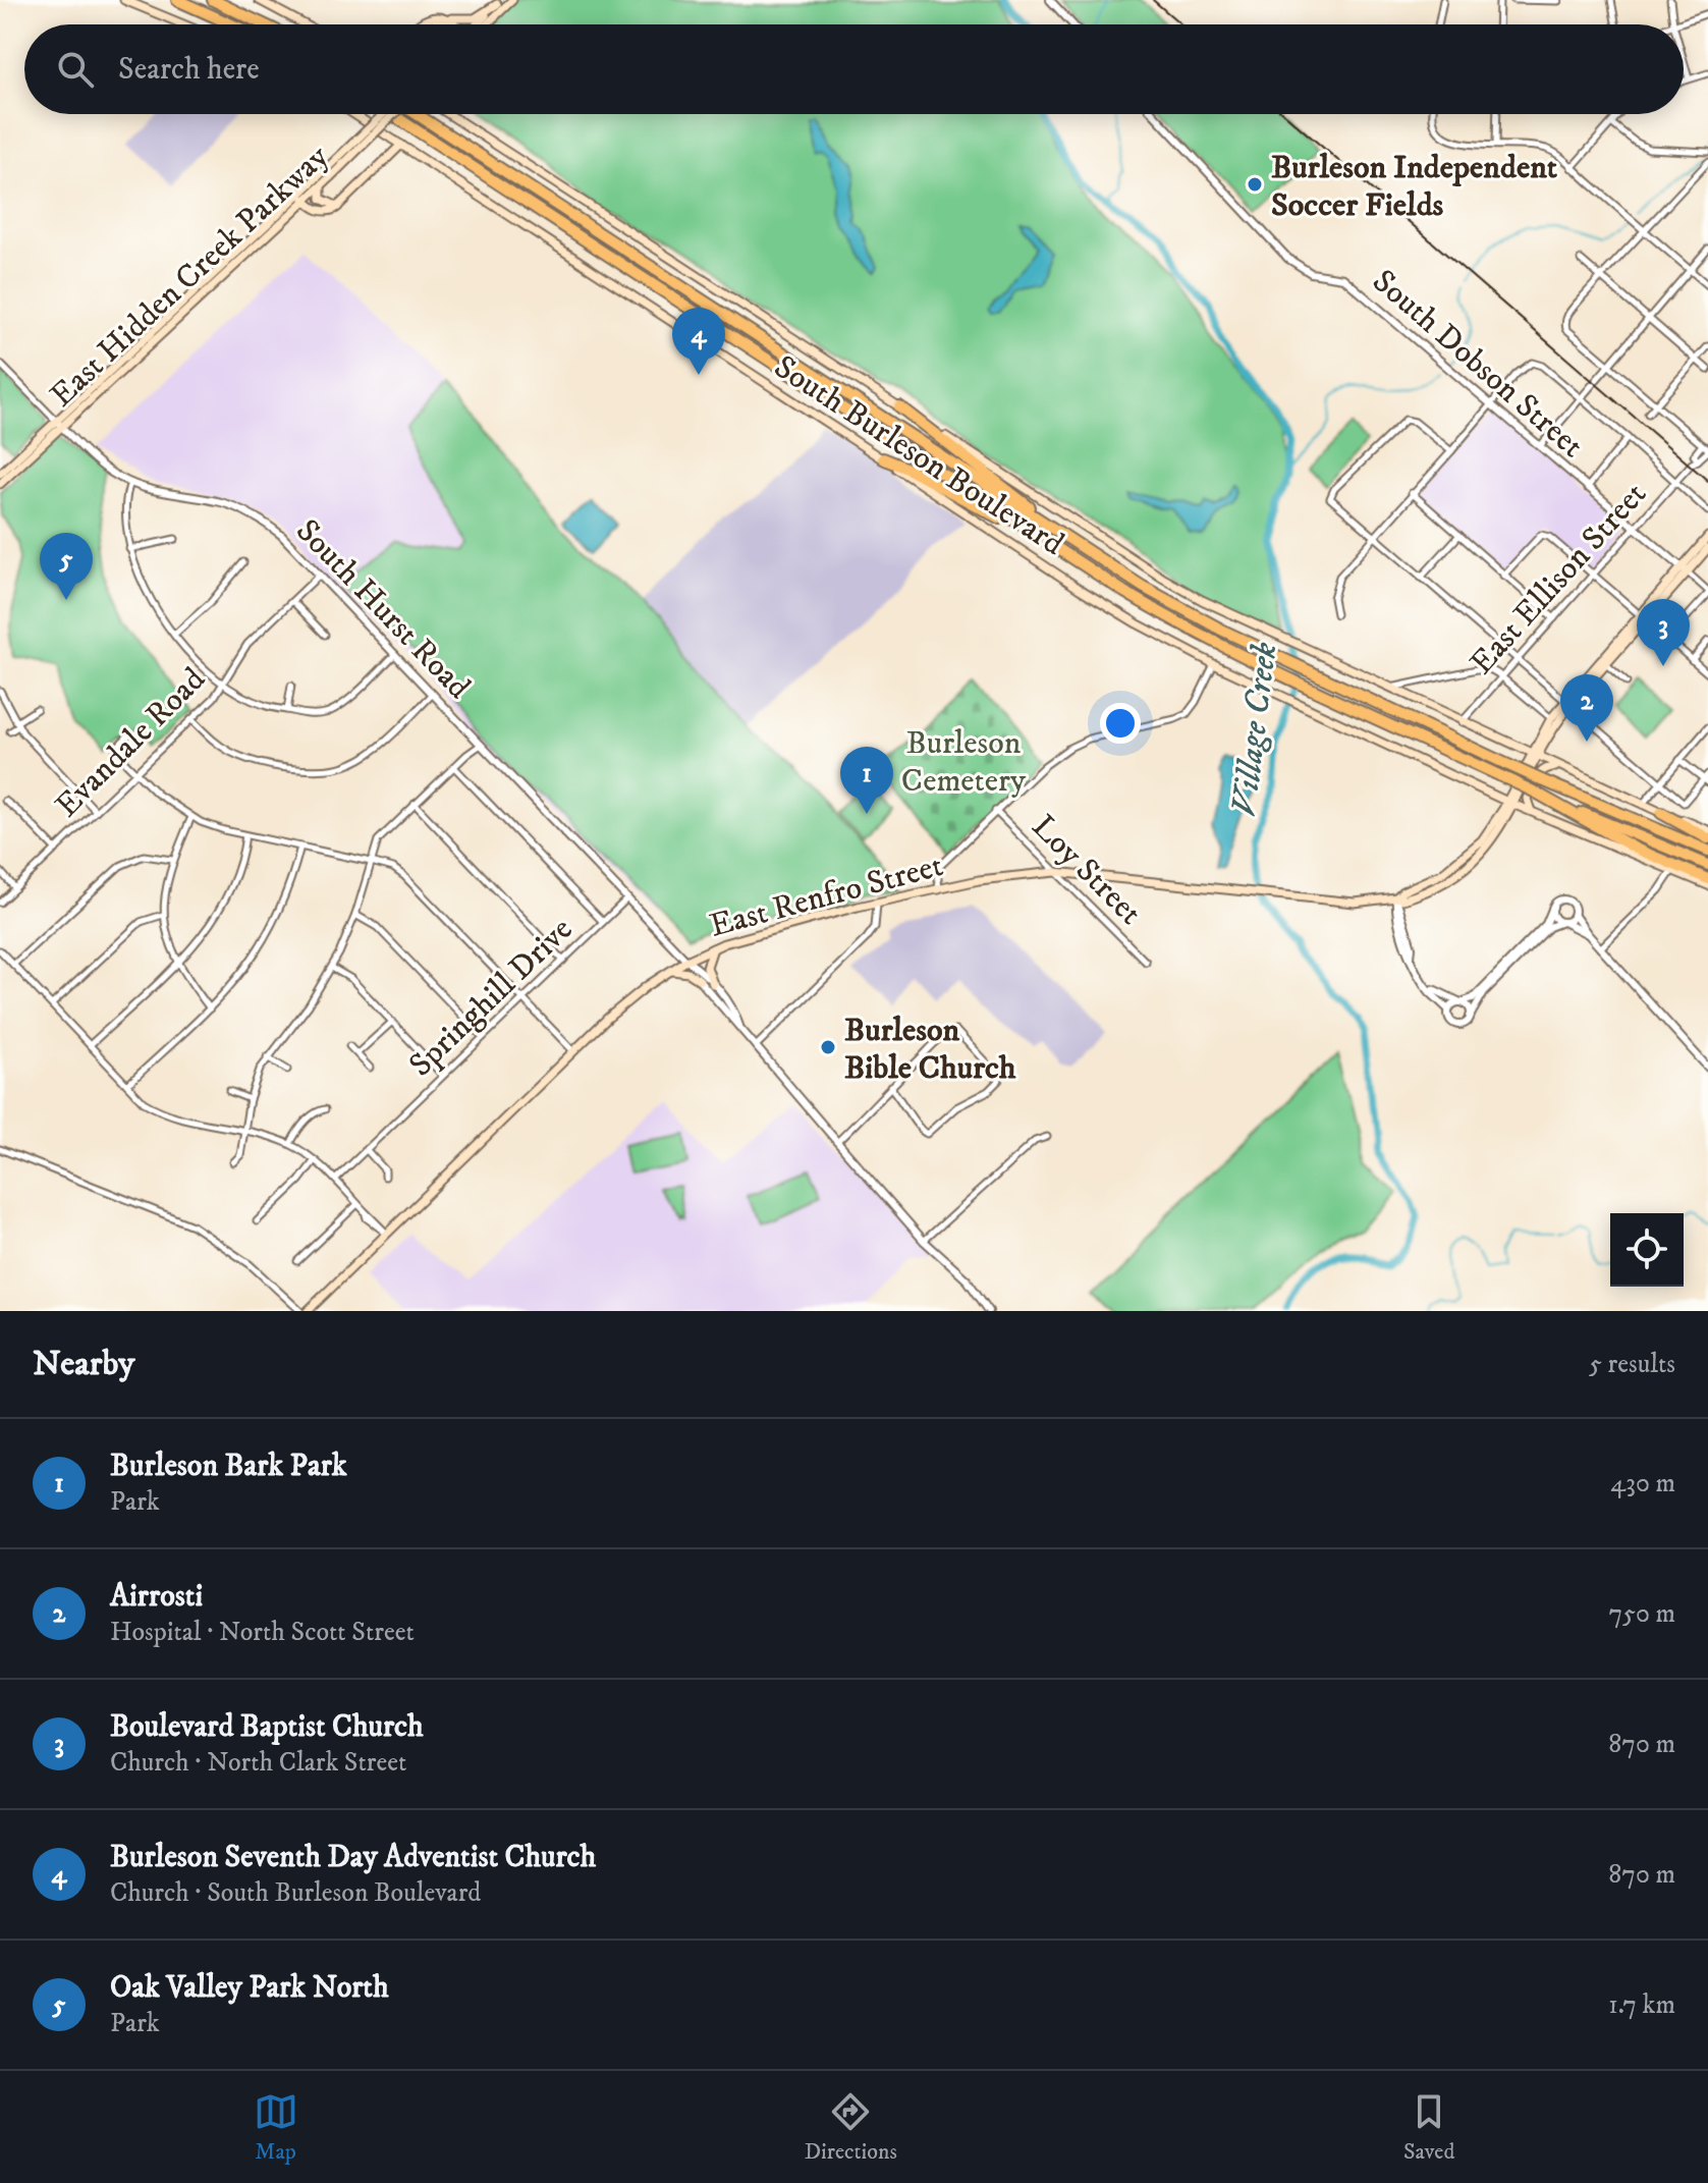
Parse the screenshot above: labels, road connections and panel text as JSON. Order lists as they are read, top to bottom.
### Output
{
  "streets": {
    "main road": ["East Hidden Creek Parkway", "South Burleson Boulevard", "East Renfro Street"],
    "street": [
      "South Dobson Street",
      "East Ellison Street",
      "South Hurst Road",
      "Evandale Road",
      "Loy Street",
      "Springhill Drive"
    ]
  },
  "crossings": [
    ["East Hidden Creek Parkway", "South Hurst Road"],
    ["South Dobson Street", "East Ellison Street"],
    ["South Burleson Boulevard", "East Ellison Street"],
    ["South Burleson Boulevard", "East Renfro Street"],
    ["South Hurst Road", "Evandale Road"],
    ["South Hurst Road", "East Renfro Street"],
    ["South Hurst Road", "Springhill Drive"],
    ["Loy Street", "East Renfro Street"]
  ],
  "water": ["Village Creek"],
  "parks": ["Burleson Cemetery"],
  "places": ["Burleson Independent Soccer Fields", "Burleson Bible Church"],
  "page": {
    "search": "Search here",
    "pins": [
      "4",
      "5",
      "3",
      "2",
      "1"
    ],
    "heading": ["Nearby", "5 results"],
    "list": [
      {
        "mark": "1",
        "name": "Burleson Bark Park",
        "note": "Park",
        "value": "430 m"
      },
      {
        "mark": "2",
        "name": "Airrosti",
        "note": "Hospital · North Scott Street",
        "value": "750 m"
      },
      {
        "mark": "3",
        "name": "Boulevard Baptist Church",
        "note": "Church · North Clark Street",
        "value": "870 m"
      },
      {
        "mark": "4",
        "name": "Burleson Seventh Day Adventist Church",
        "note": "Church · South Burleson Boulevard",
        "value": "870 m"
      },
      {
        "mark": "5",
        "name": "Oak Valley Park North",
        "note": "Park",
        "value": "1.7 km"
      }
    ],
    "nav": ["Map", "Directions", "Saved"]
  }
}
